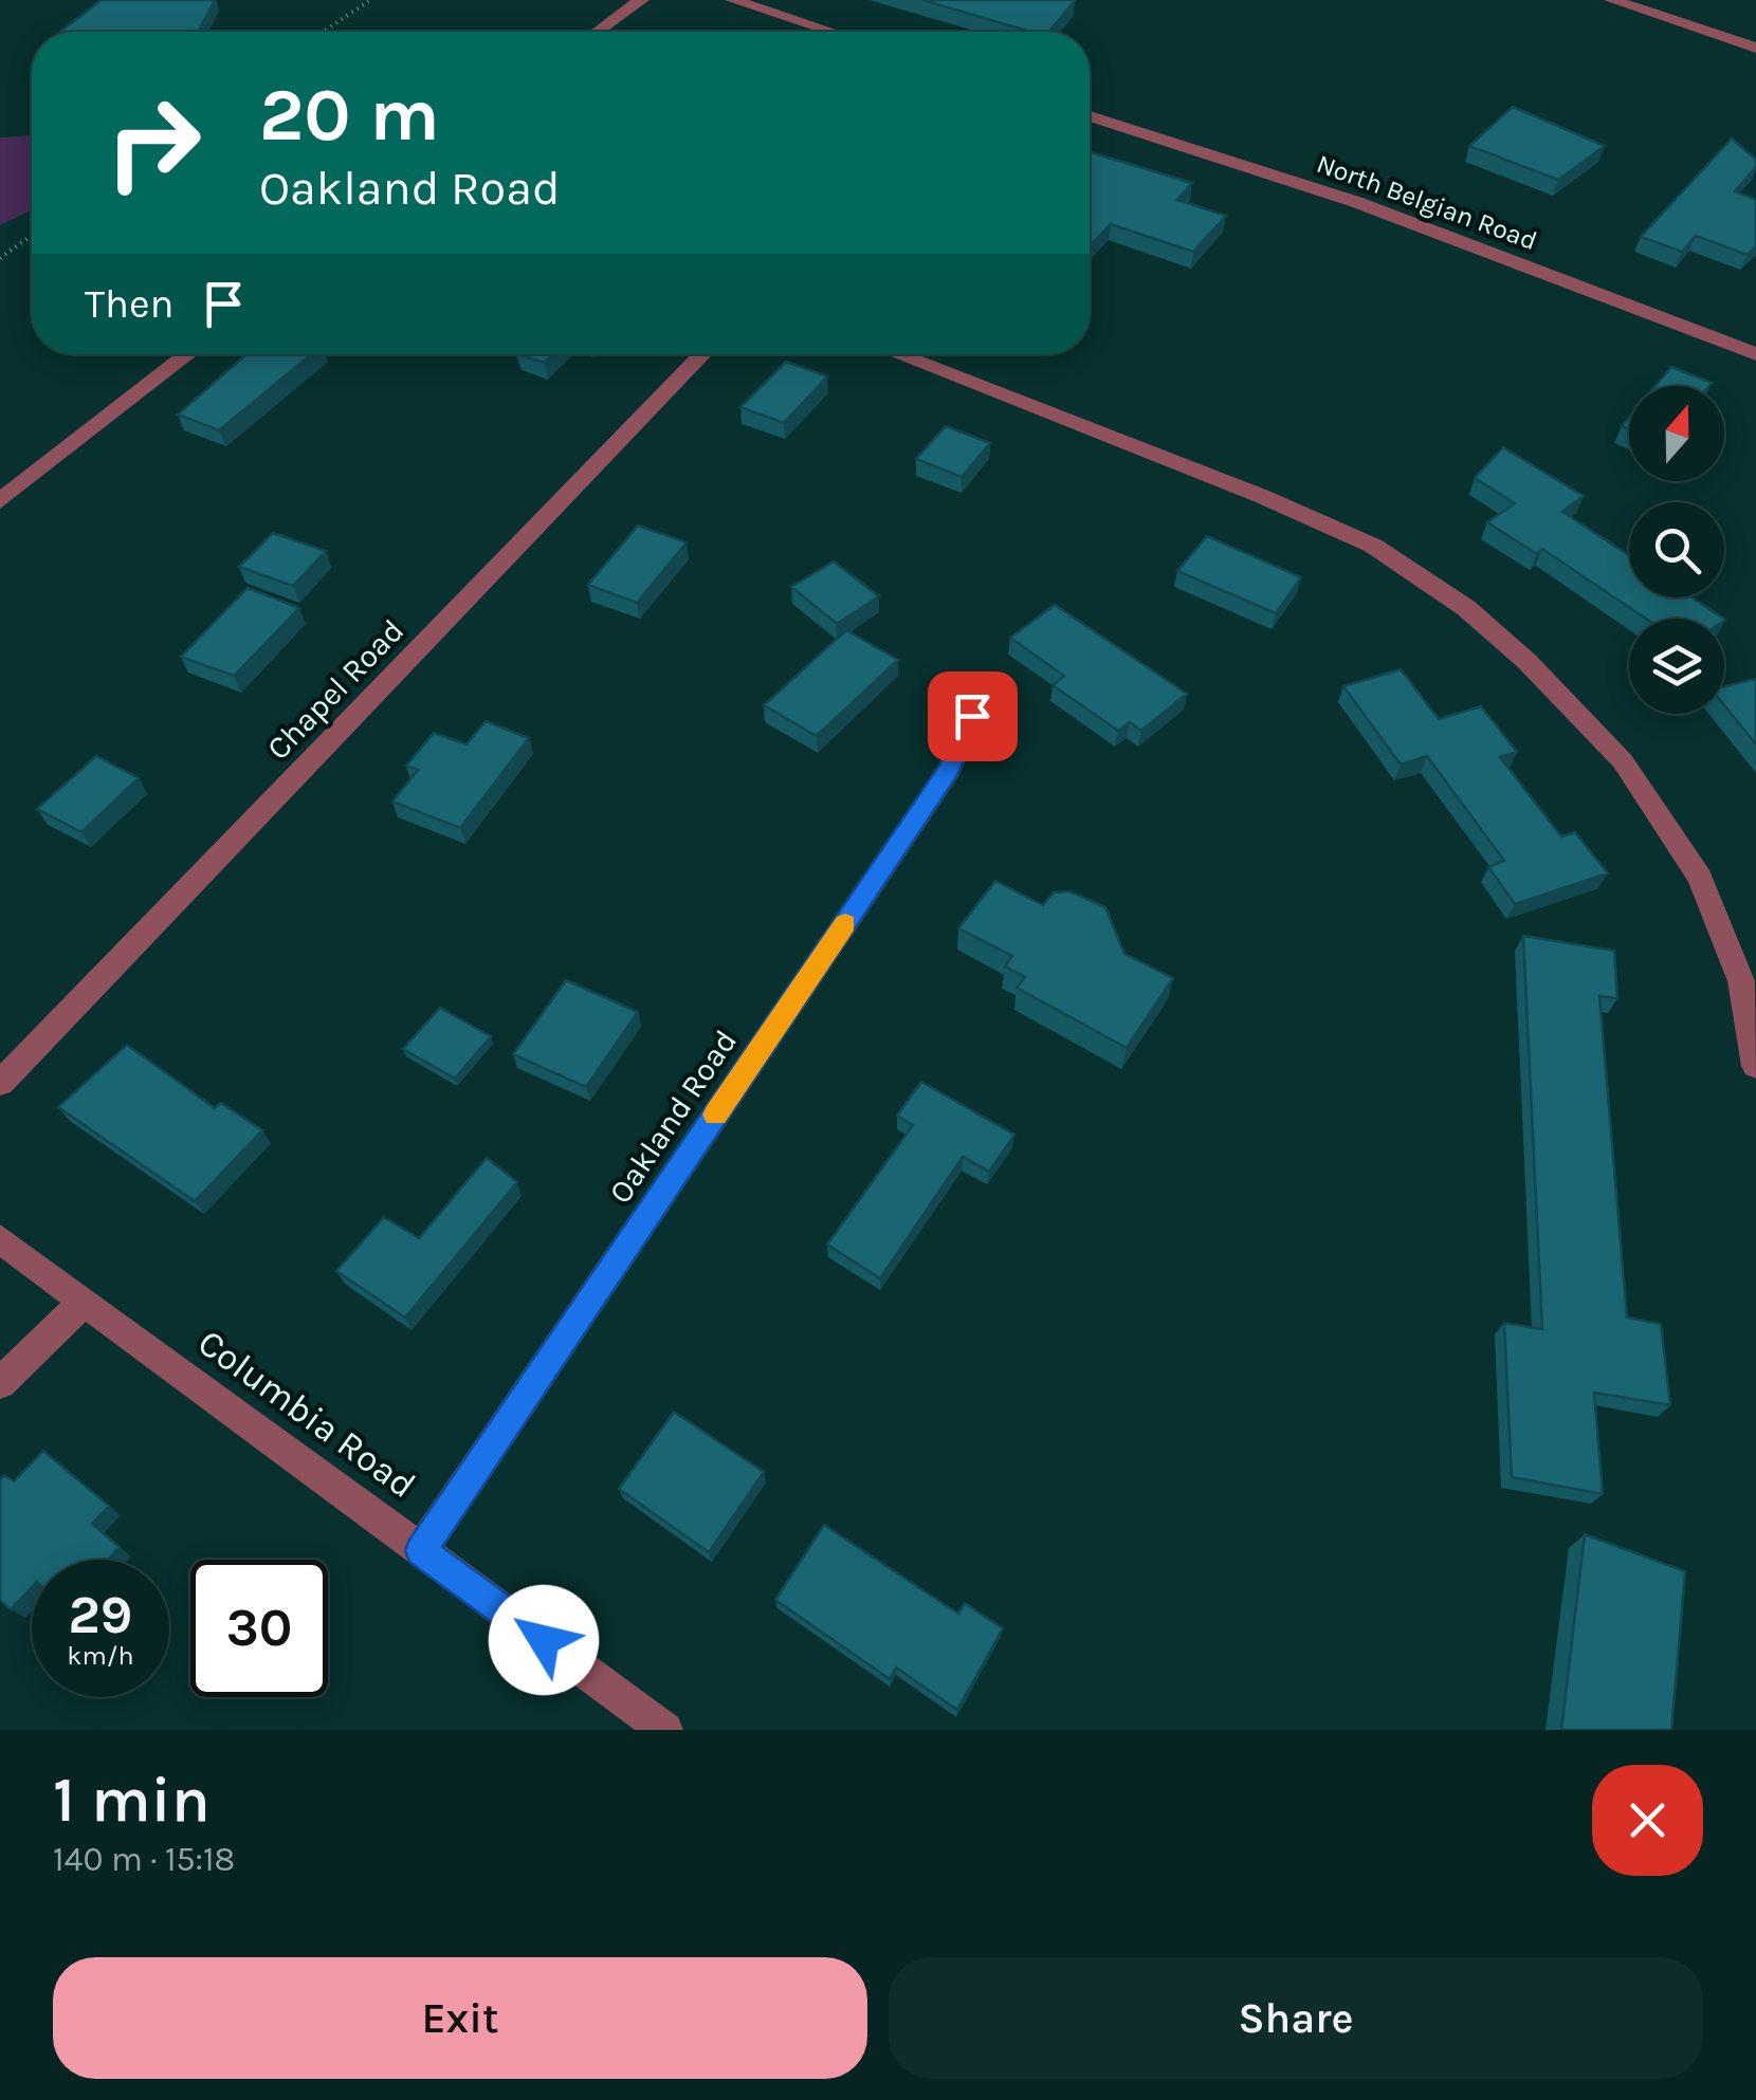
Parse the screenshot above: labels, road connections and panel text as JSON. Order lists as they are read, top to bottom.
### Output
{
  "streets": {
    "street": [
      "North Belgian Road",
      "Chapel Road",
      "Oakland Road",
      "Columbia Road"
    ]
  },
  "crossings": [
    ["Oakland Road", "Columbia Road"]
  ],
  "north": "top",
  "page": {
    "turn": ["20 m", "Oakland Road"],
    "then": "Then",
    "speed": "29 km/h",
    "limit": "30",
    "heading": ["1 min", "140 m · 15:18"],
    "buttons": ["Exit", "Share"]
  }
}
